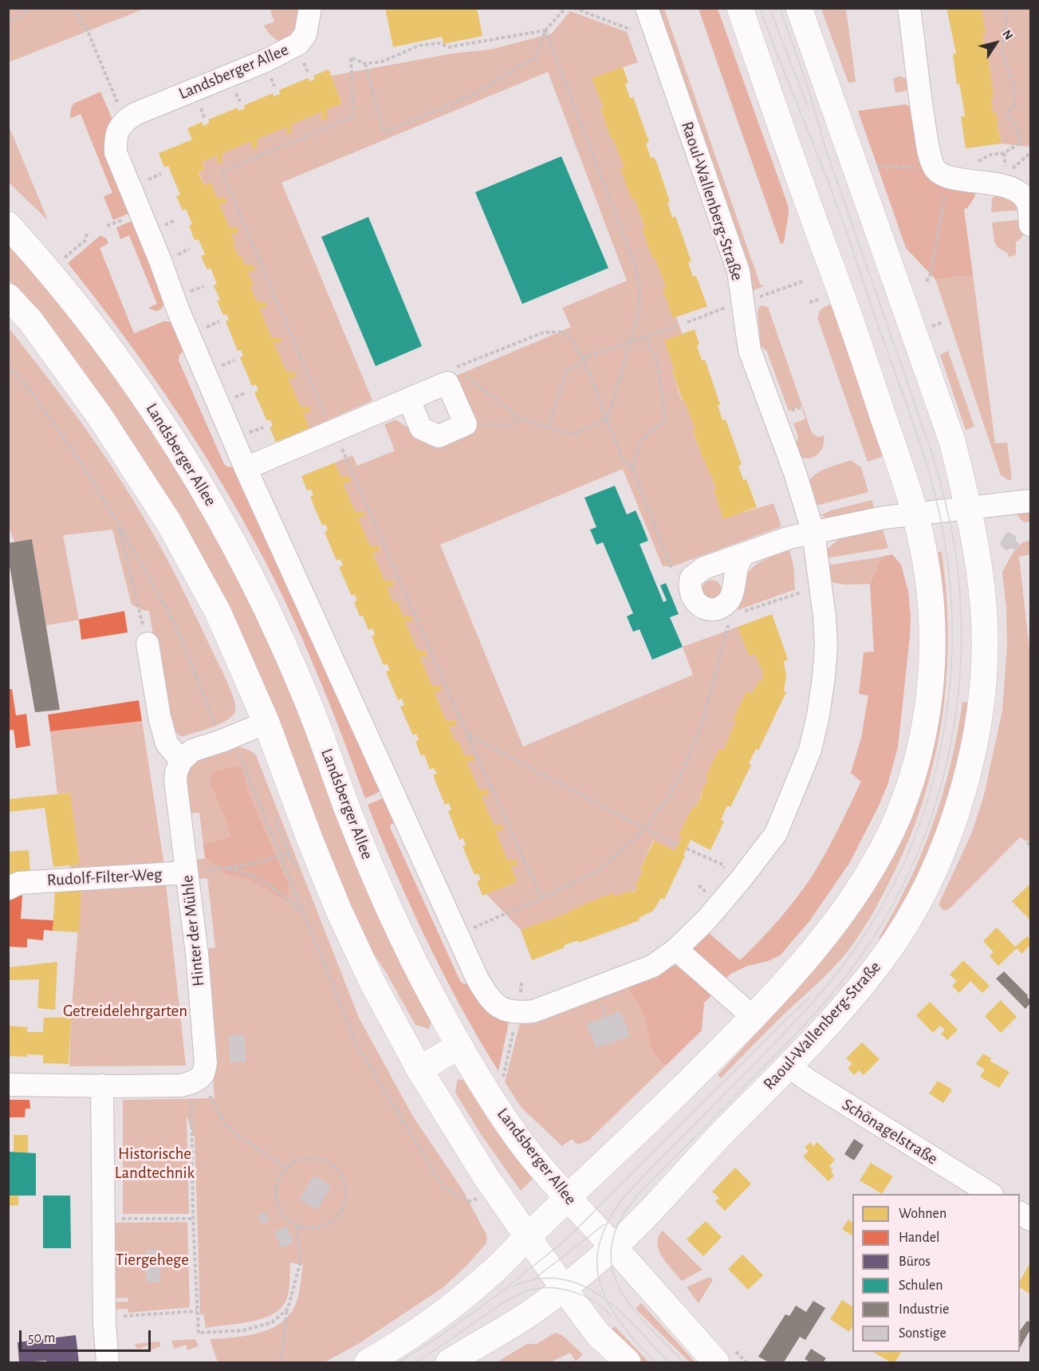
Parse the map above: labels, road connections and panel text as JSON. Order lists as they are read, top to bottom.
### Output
{
  "streets": {
    "main road": ["Landsberger Allee", "Raoul-Wallenberg-Straße"],
    "street": ["Rudolf-Filter-Weg", "Hinter der Mühle", "Schönagelstraße"]
  },
  "crossings": [
    ["Landsberger Allee", "Raoul-Wallenberg-Straße"],
    ["Raoul-Wallenberg-Straße", "Schönagelstraße"],
    ["Rudolf-Filter-Weg", "Hinter der Mühle"]
  ],
  "parks": ["Getreidelehrgarten", "Historische Landtechnik", "Tiergehege"],
  "legend": [
    "Wohnen",
    "Handel",
    "Büros",
    "Schulen",
    "Industrie",
    "Sonstige"
  ],
  "scale_bar": "50 m",
  "north": "top right"
}
